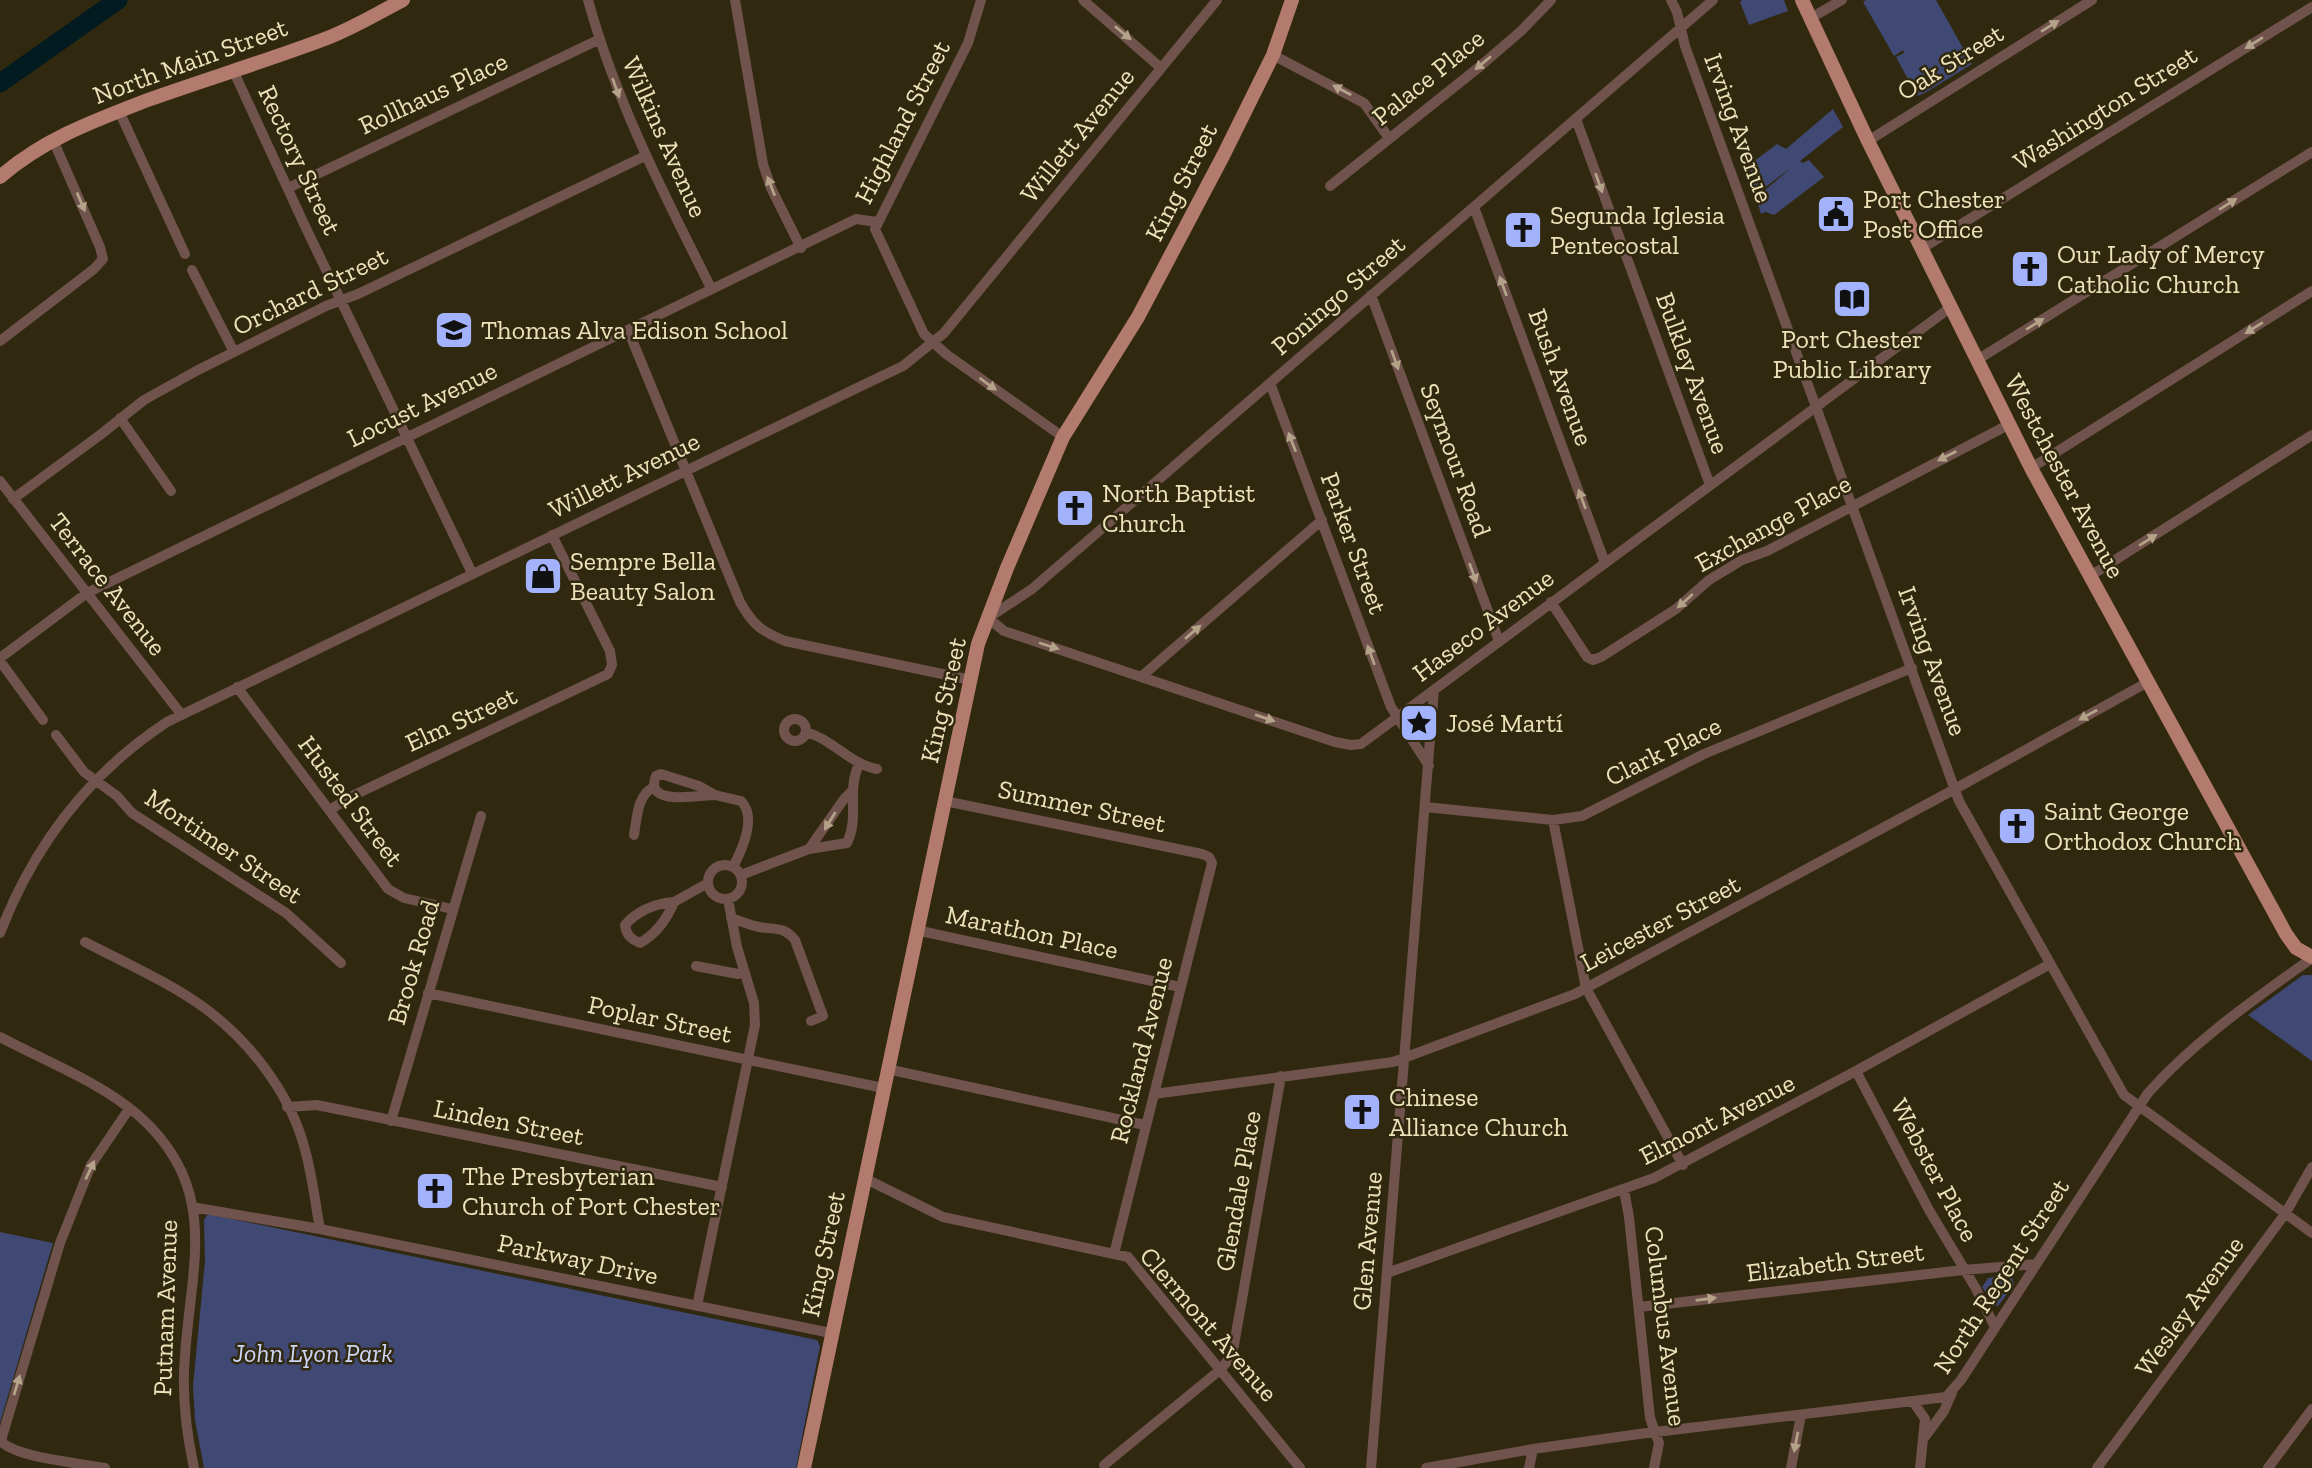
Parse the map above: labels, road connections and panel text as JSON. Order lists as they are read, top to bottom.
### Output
{
  "streets": {
    "main road": ["North Main Street", "King Street", "Westchester Avenue"],
    "street": [
      "Oak Street",
      "Palace Place",
      "Rollhaus Place",
      "Washington Street",
      "Highland Street",
      "Irving Avenue",
      "Willett Avenue",
      "Wilkins Avenue",
      "Rectory Street",
      "Orchard Street",
      "Poningo Street",
      "Bulkley Avenue",
      "Bush Avenue",
      "Locust Avenue",
      "Seymour Road",
      "Exchange Place",
      "Parker Street",
      "Terrace Avenue",
      "Haseco Avenue",
      "Elm Street",
      "Clark Place",
      "Husted Street",
      "Summer Street",
      "Mortimer Street",
      "Leicester Street",
      "Marathon Place",
      "Brook Road",
      "Poplar Street",
      "Rockland Avenue",
      "Elmont Avenue",
      "Linden Street",
      "Webster Place",
      "Glendale Place",
      "Glen Avenue",
      "Parkway Drive",
      "Elizabeth Street",
      "North Regent Street",
      "Wesley Avenue",
      "Putnam Avenue",
      "Clermont Avenue",
      "Columbus Avenue"
    ]
  },
  "crossings": [
    ["North Main Street", "Rectory Street"],
    ["Oak Street", "Westchester Avenue"],
    ["Rollhaus Place", "Wilkins Avenue"],
    ["Rollhaus Place", "Rectory Street"],
    ["Washington Street", "Westchester Avenue"],
    ["Highland Street", "Willett Avenue"],
    ["Highland Street", "King Street"],
    ["Highland Street", "Locust Avenue"],
    ["Irving Avenue", "Poningo Street"],
    ["Irving Avenue", "Exchange Place"],
    ["Irving Avenue", "Haseco Avenue"],
    ["Irving Avenue", "Clark Place"],
    ["Irving Avenue", "Leicester Street"],
    ["Irving Avenue", "Elmont Avenue"],
    ["Irving Avenue", "North Regent Street"],
    ["Irving Avenue", "Wesley Avenue"],
    ["Willett Avenue", "Rectory Street"],
    ["Willett Avenue", "Terrace Avenue"],
    ["Willett Avenue", "Elm Street"],
    ["Willett Avenue", "Husted Street"],
    ["Willett Avenue", "Mortimer Street"],
    ["Wilkins Avenue", "Orchard Street"],
    ["Wilkins Avenue", "Locust Avenue"],
    ["Rectory Street", "Orchard Street"],
    ["Rectory Street", "Locust Avenue"],
    ["King Street", "Poningo Street"],
    ["King Street", "Haseco Avenue"],
    ["King Street", "Summer Street"],
    ["King Street", "Marathon Place"],
    ["King Street", "Poplar Street"],
    ["King Street", "Parkway Drive"],
    ["King Street", "Clermont Avenue"],
    ["Orchard Street", "Terrace Avenue"],
    ["Poningo Street", "Bulkley Avenue"],
    ["Poningo Street", "Bush Avenue"],
    ["Poningo Street", "Seymour Road"],
    ["Poningo Street", "Parker Street"],
    ["Poningo Street", "Haseco Avenue"],
    ["Bulkley Avenue", "Haseco Avenue"],
    ["Bush Avenue", "Haseco Avenue"],
    ["Locust Avenue", "Terrace Avenue"],
    ["Seymour Road", "Haseco Avenue"],
    ["Westchester Avenue", "Exchange Place"],
    ["Westchester Avenue", "Haseco Avenue"],
    ["Westchester Avenue", "Leicester Street"],
    ["Westchester Avenue", "North Regent Street"],
    ["Exchange Place", "Haseco Avenue"],
    ["Parker Street", "Haseco Avenue"],
    ["Haseco Avenue", "Glen Avenue"],
    ["Elm Street", "Husted Street"],
    ["Clark Place", "Glen Avenue"],
    ["Husted Street", "Brook Road"],
    ["Summer Street", "Rockland Avenue"],
    ["Leicester Street", "Rockland Avenue"],
    ["Leicester Street", "Glendale Place"],
    ["Leicester Street", "Glen Avenue"],
    ["Marathon Place", "Rockland Avenue"],
    ["Brook Road", "Poplar Street"],
    ["Brook Road", "Linden Street"],
    ["Rockland Avenue", "Clermont Avenue"],
    ["Elmont Avenue", "Webster Place"],
    ["Elmont Avenue", "Glen Avenue"],
    ["Elmont Avenue", "Columbus Avenue"],
    ["Webster Place", "Elizabeth Street"],
    ["Webster Place", "North Regent Street"],
    ["Glendale Place", "Clermont Avenue"],
    ["Parkway Drive", "Putnam Avenue"],
    ["Elizabeth Street", "North Regent Street"],
    ["Elizabeth Street", "Columbus Avenue"],
    ["North Regent Street", "Columbus Avenue"]
  ],
  "one_way": [
    "Oak Street",
    "Palace Place",
    "Washington Street",
    "Wilkins Avenue",
    "Bulkley Avenue",
    "Bush Avenue",
    "Seymour Road",
    "Exchange Place",
    "Parker Street",
    "Haseco Avenue",
    "Elizabeth Street"
  ],
  "parks": ["John Lyon Park"],
  "places": {
    "public building": ["Port Chester Post Office"],
    "church": [
      "Segunda Iglesia Pentecostal",
      "Our Lady of Mercy Catholic Church",
      "North Baptist Church",
      "Saint George Orthodox Church",
      "Chinese Alliance Church",
      "The Presbyterian Church of Port Chester"
    ],
    "library": ["Port Chester Public Library"],
    "school or university": ["Thomas Alva Edison School"],
    "shop": ["Sempre Bella Beauty Salon"],
    "place": ["José Martí"]
  }
}
